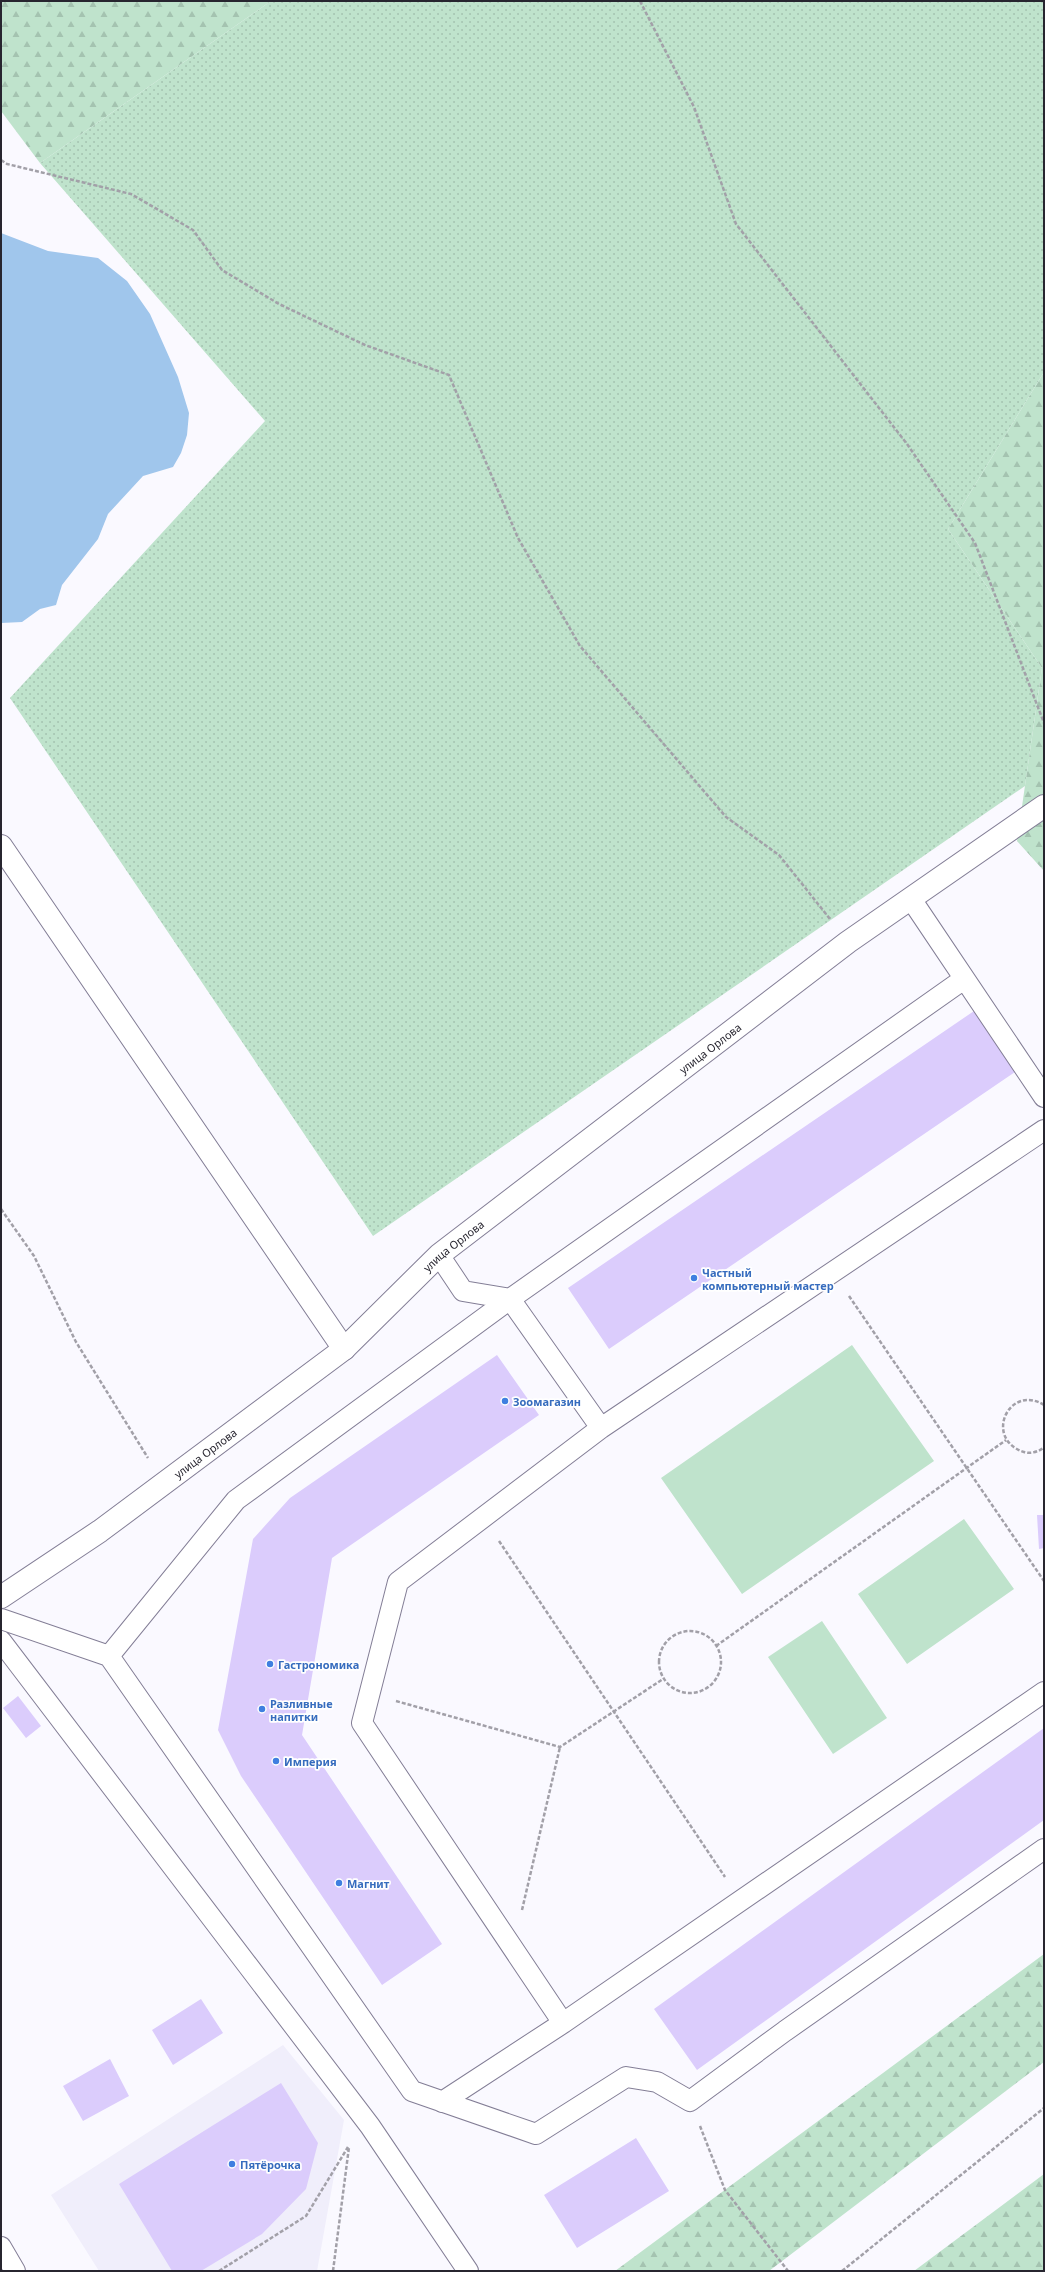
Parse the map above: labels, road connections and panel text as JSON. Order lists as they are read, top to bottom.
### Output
{
  "streets": {
    "street": ["улица Орлова"]
  },
  "places": [
    "Частный компьютерный мастер",
    "Зоомагазин",
    "Гастрономика",
    "Разливные напитки",
    "Империя",
    "Магнит",
    "Пятёрочка"
  ]
}
